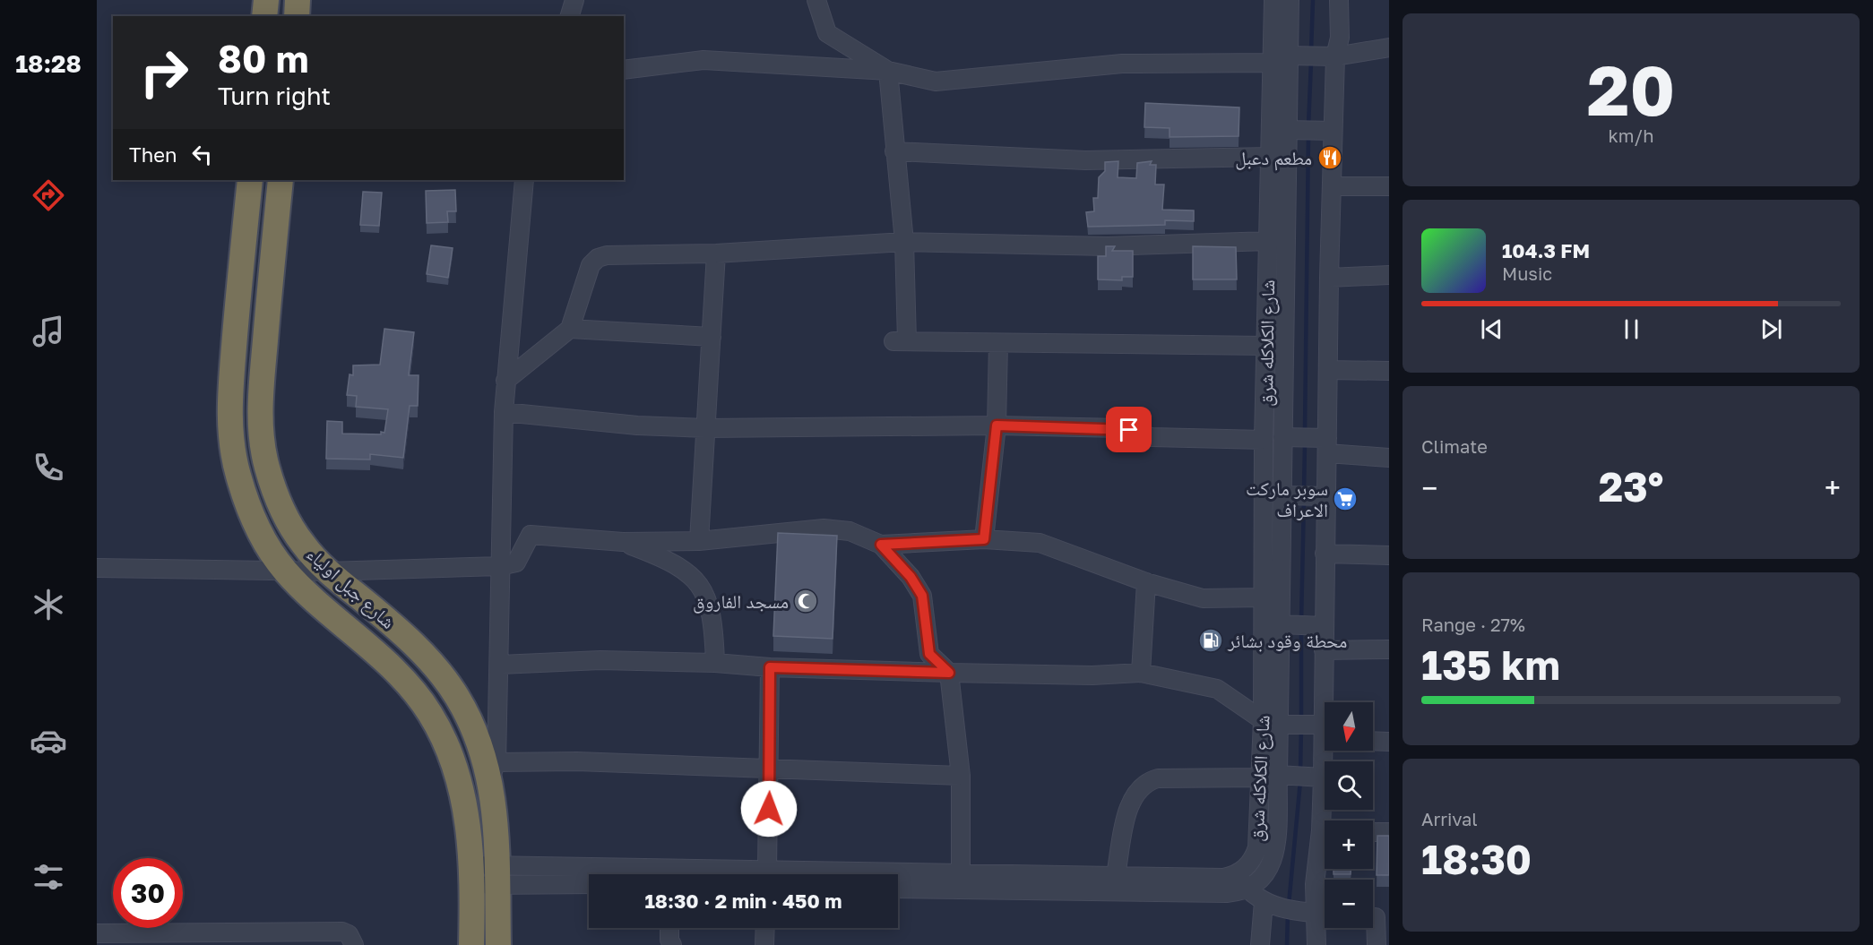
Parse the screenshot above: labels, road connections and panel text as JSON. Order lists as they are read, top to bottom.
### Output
{
  "streets": {
    "highway": ["شارع جبل اولياء"],
    "street": ["شارع الكلاكله شرق"]
  },
  "places": {
    "restaurant": ["مطعم دعبل"],
    "supermarket": ["سوبر ماركت الاعراف"],
    "mosque": ["مسجد الفاروق"],
    "fuel station": ["محطة وقود بشائر"]
  },
  "north": "bottom",
  "page": {
    "tabs": "18:28",
    "tile": [
      ["20", "km/h"],
      "Climate",
      ["Range · 27%", "135 km"],
      ["Arrival", "18:30"]
    ],
    "turn": ["80 m", "Turn right"],
    "then": "Then",
    "song": ["104.3 FM", "Music"],
    "heat": ["−", "23°", "+"],
    "map_buttons": ["+", "−"],
    "limit": "30",
    "trip": "18:30 · 2 min · 450 m"
  }
}
